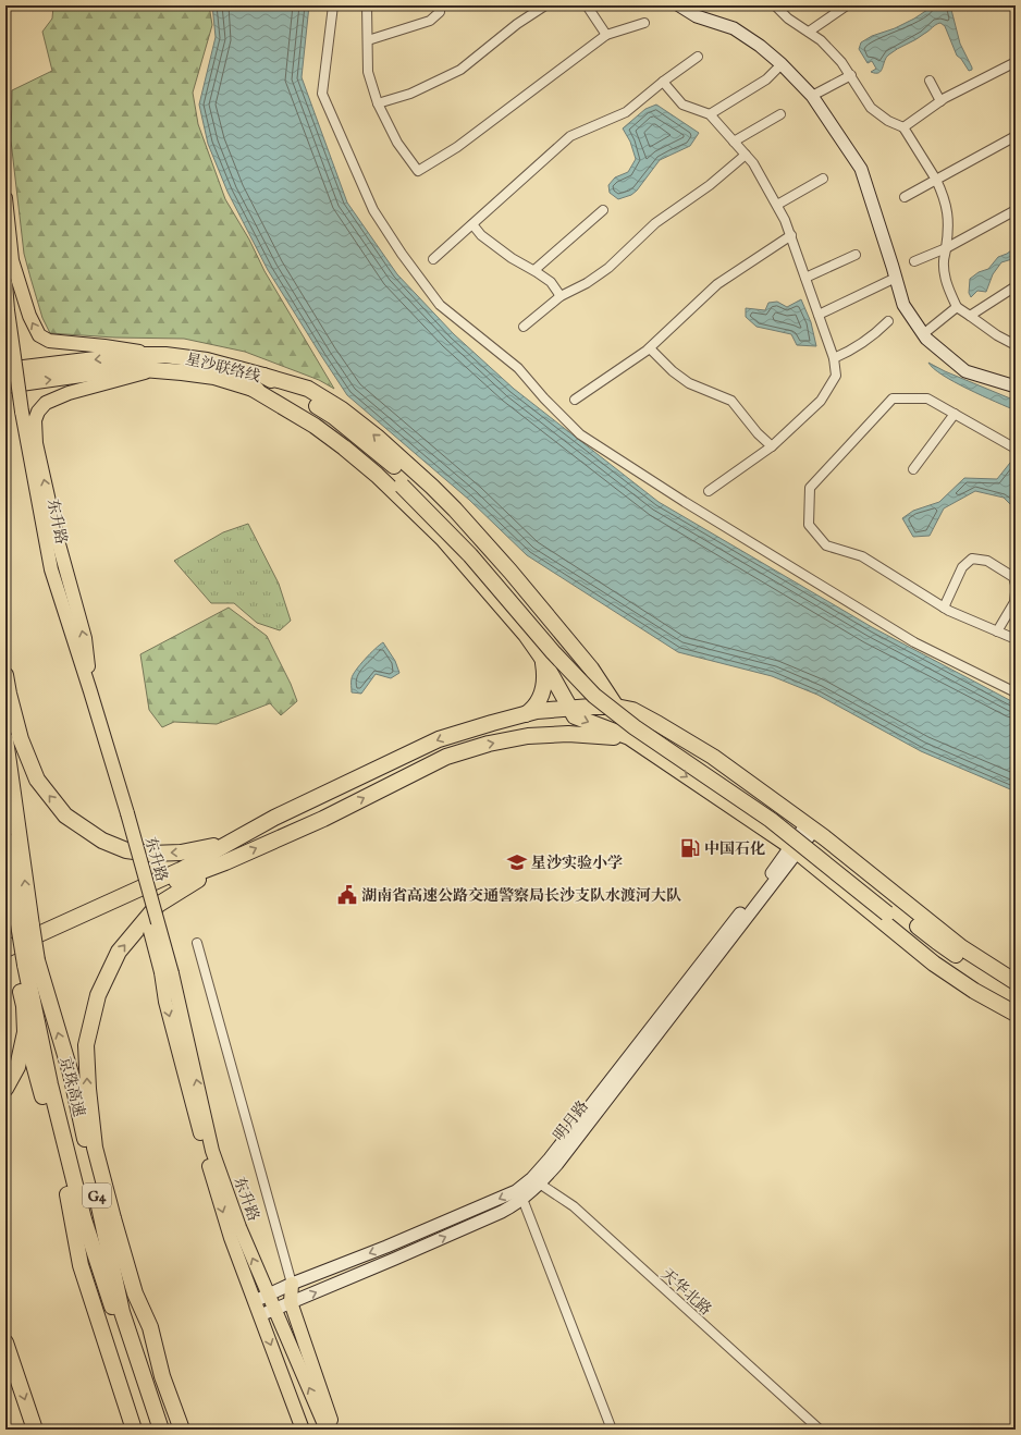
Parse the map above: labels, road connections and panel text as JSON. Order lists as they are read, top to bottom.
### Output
{
  "streets": {
    "highway": ["星沙联络线", "京珠高速", "G4"],
    "main road": ["东升路"],
    "street": ["明月路", "天华北路"]
  },
  "crossings": [
    ["东升路", "明月路"],
    ["明月路", "天华北路"]
  ],
  "places": {
    "fuel station": ["中国石化"],
    "school or university": ["星沙实验小学"],
    "public building": ["湖南省高速公路交通警察局长沙支队水渡河大队"]
  }
}
